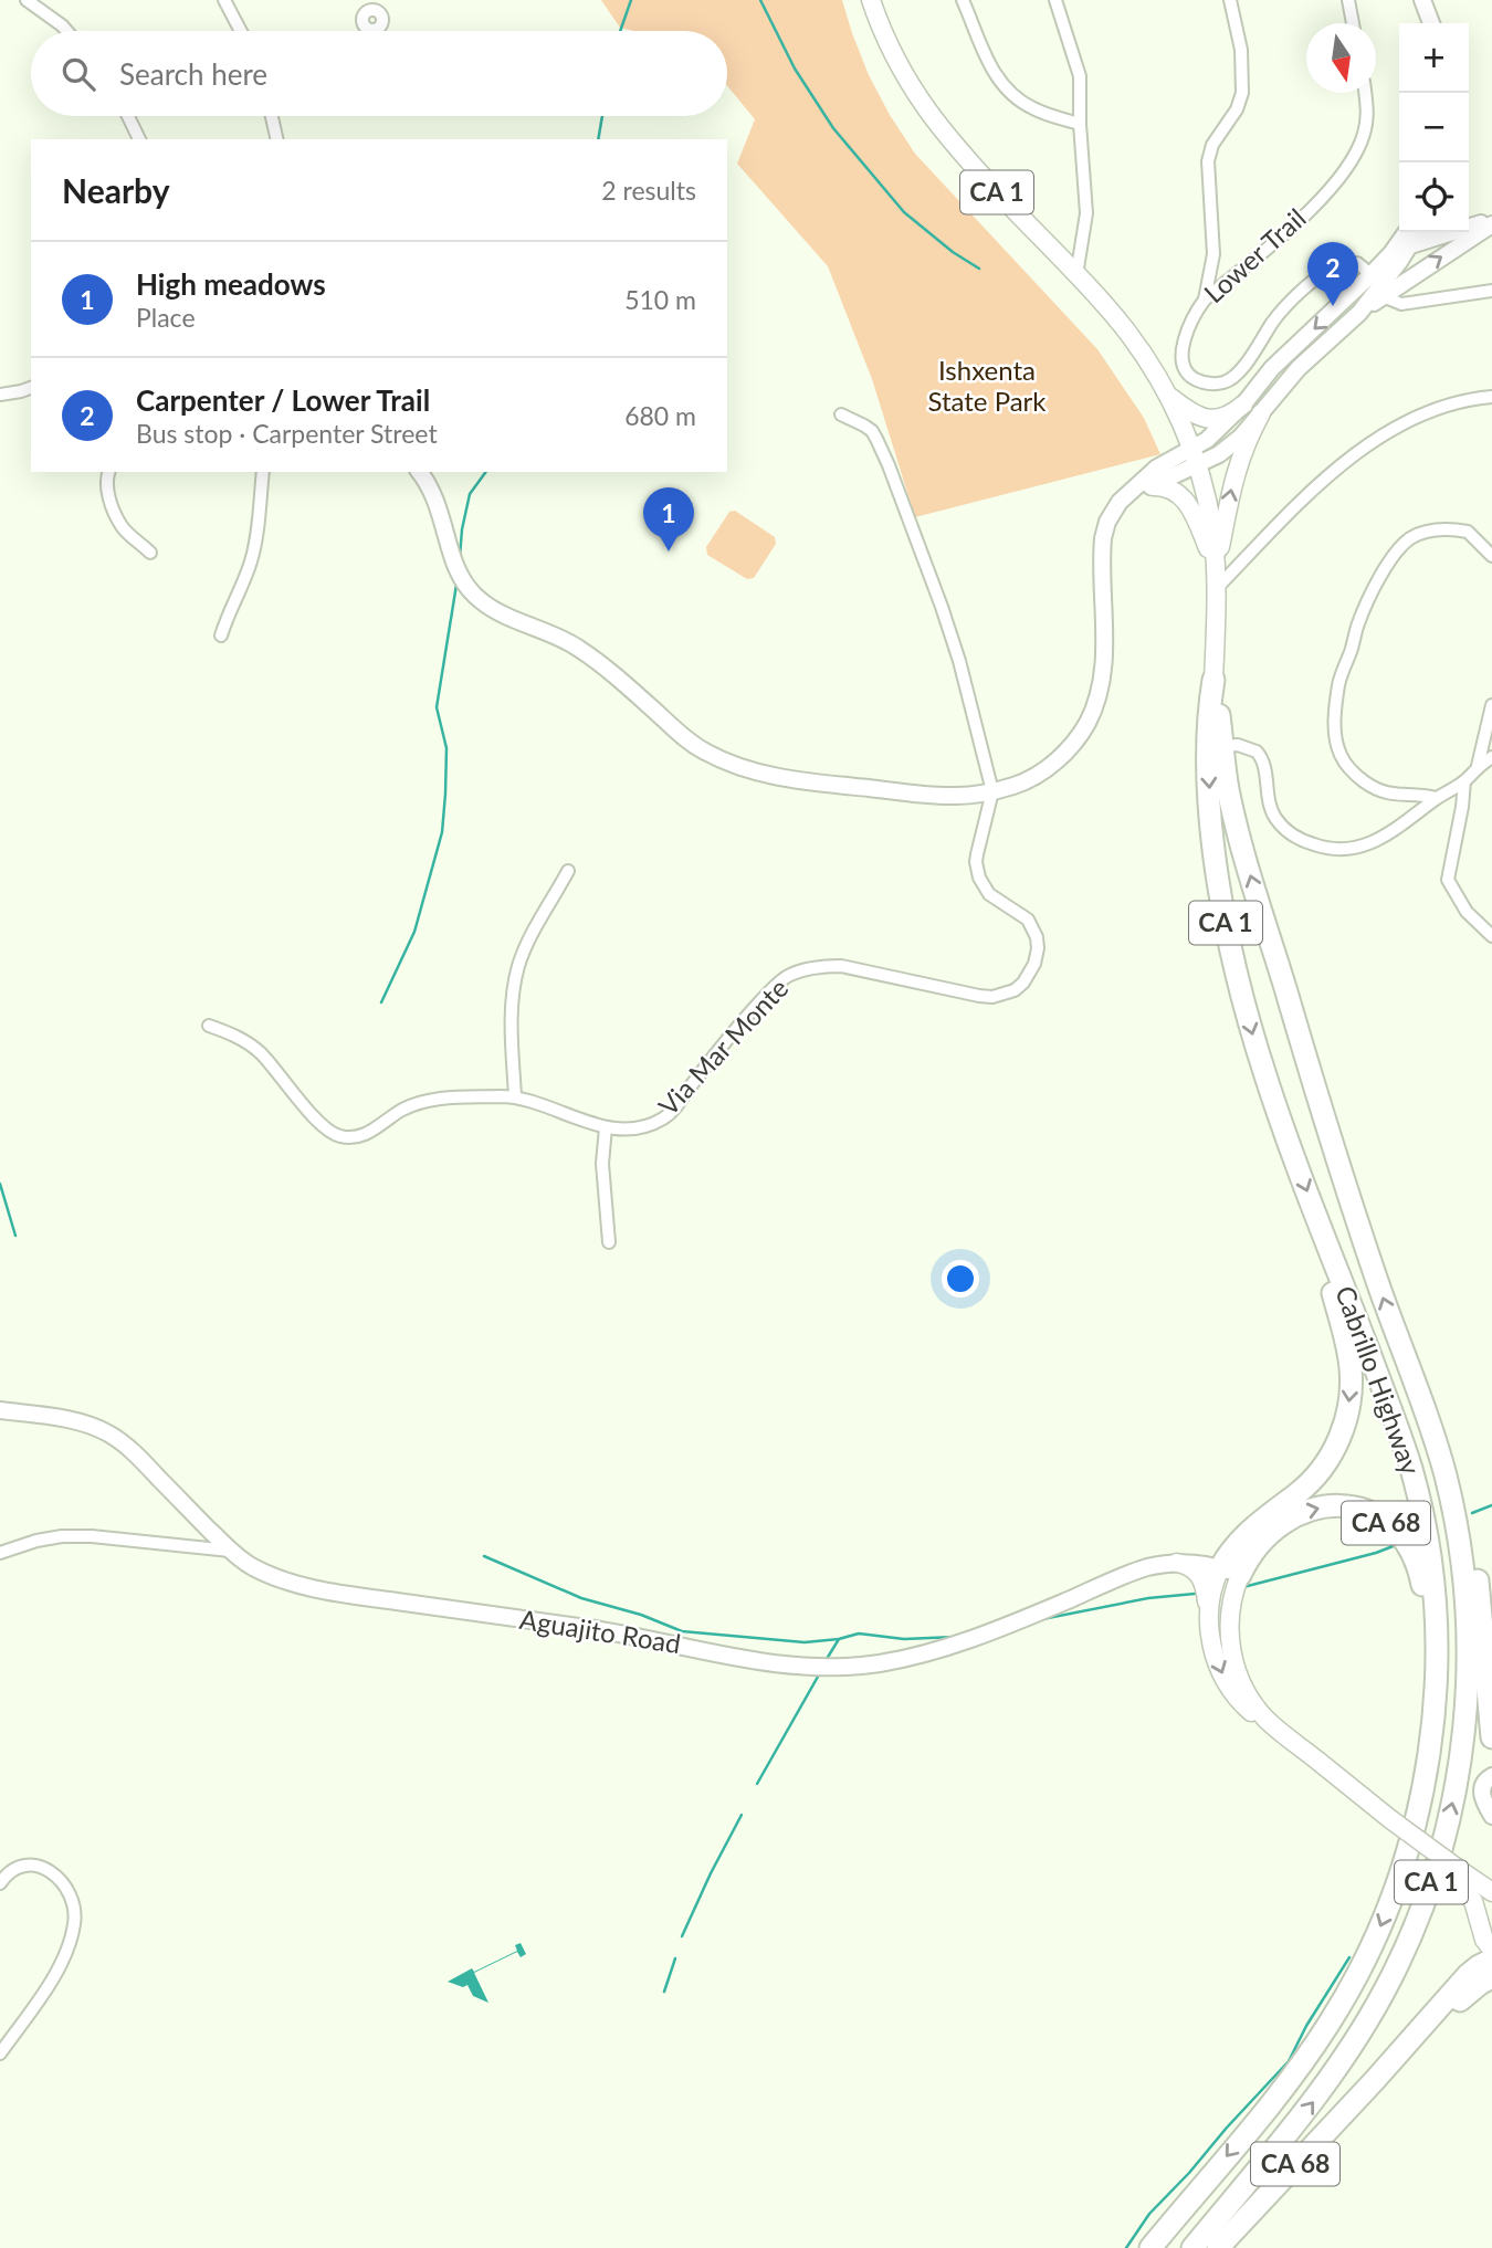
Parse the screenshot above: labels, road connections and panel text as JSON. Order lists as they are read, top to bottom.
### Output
{
  "streets": {
    "highway": ["CA 1", "Cabrillo Highway", "CA 68"],
    "street": ["Lower Trail", "Via Mar Monte", "Aguajito Road"]
  },
  "crossings": [
    ["Cabrillo Highway", "CA 68"],
    ["CA 68", "Aguajito Road"]
  ],
  "parks": ["Ishxenta State Park"],
  "north": "bottom",
  "page": {
    "map_buttons": ["+", "−"],
    "search": "Search here",
    "heading": ["Nearby", "2 results"],
    "list": [
      {
        "mark": "1",
        "name": "High meadows",
        "note": "Place",
        "value": "510 m"
      },
      {
        "mark": "2",
        "name": "Carpenter / Lower Trail",
        "note": "Bus stop · Carpenter Street",
        "value": "680 m"
      }
    ],
    "pins": ["2", "1"]
  }
}
